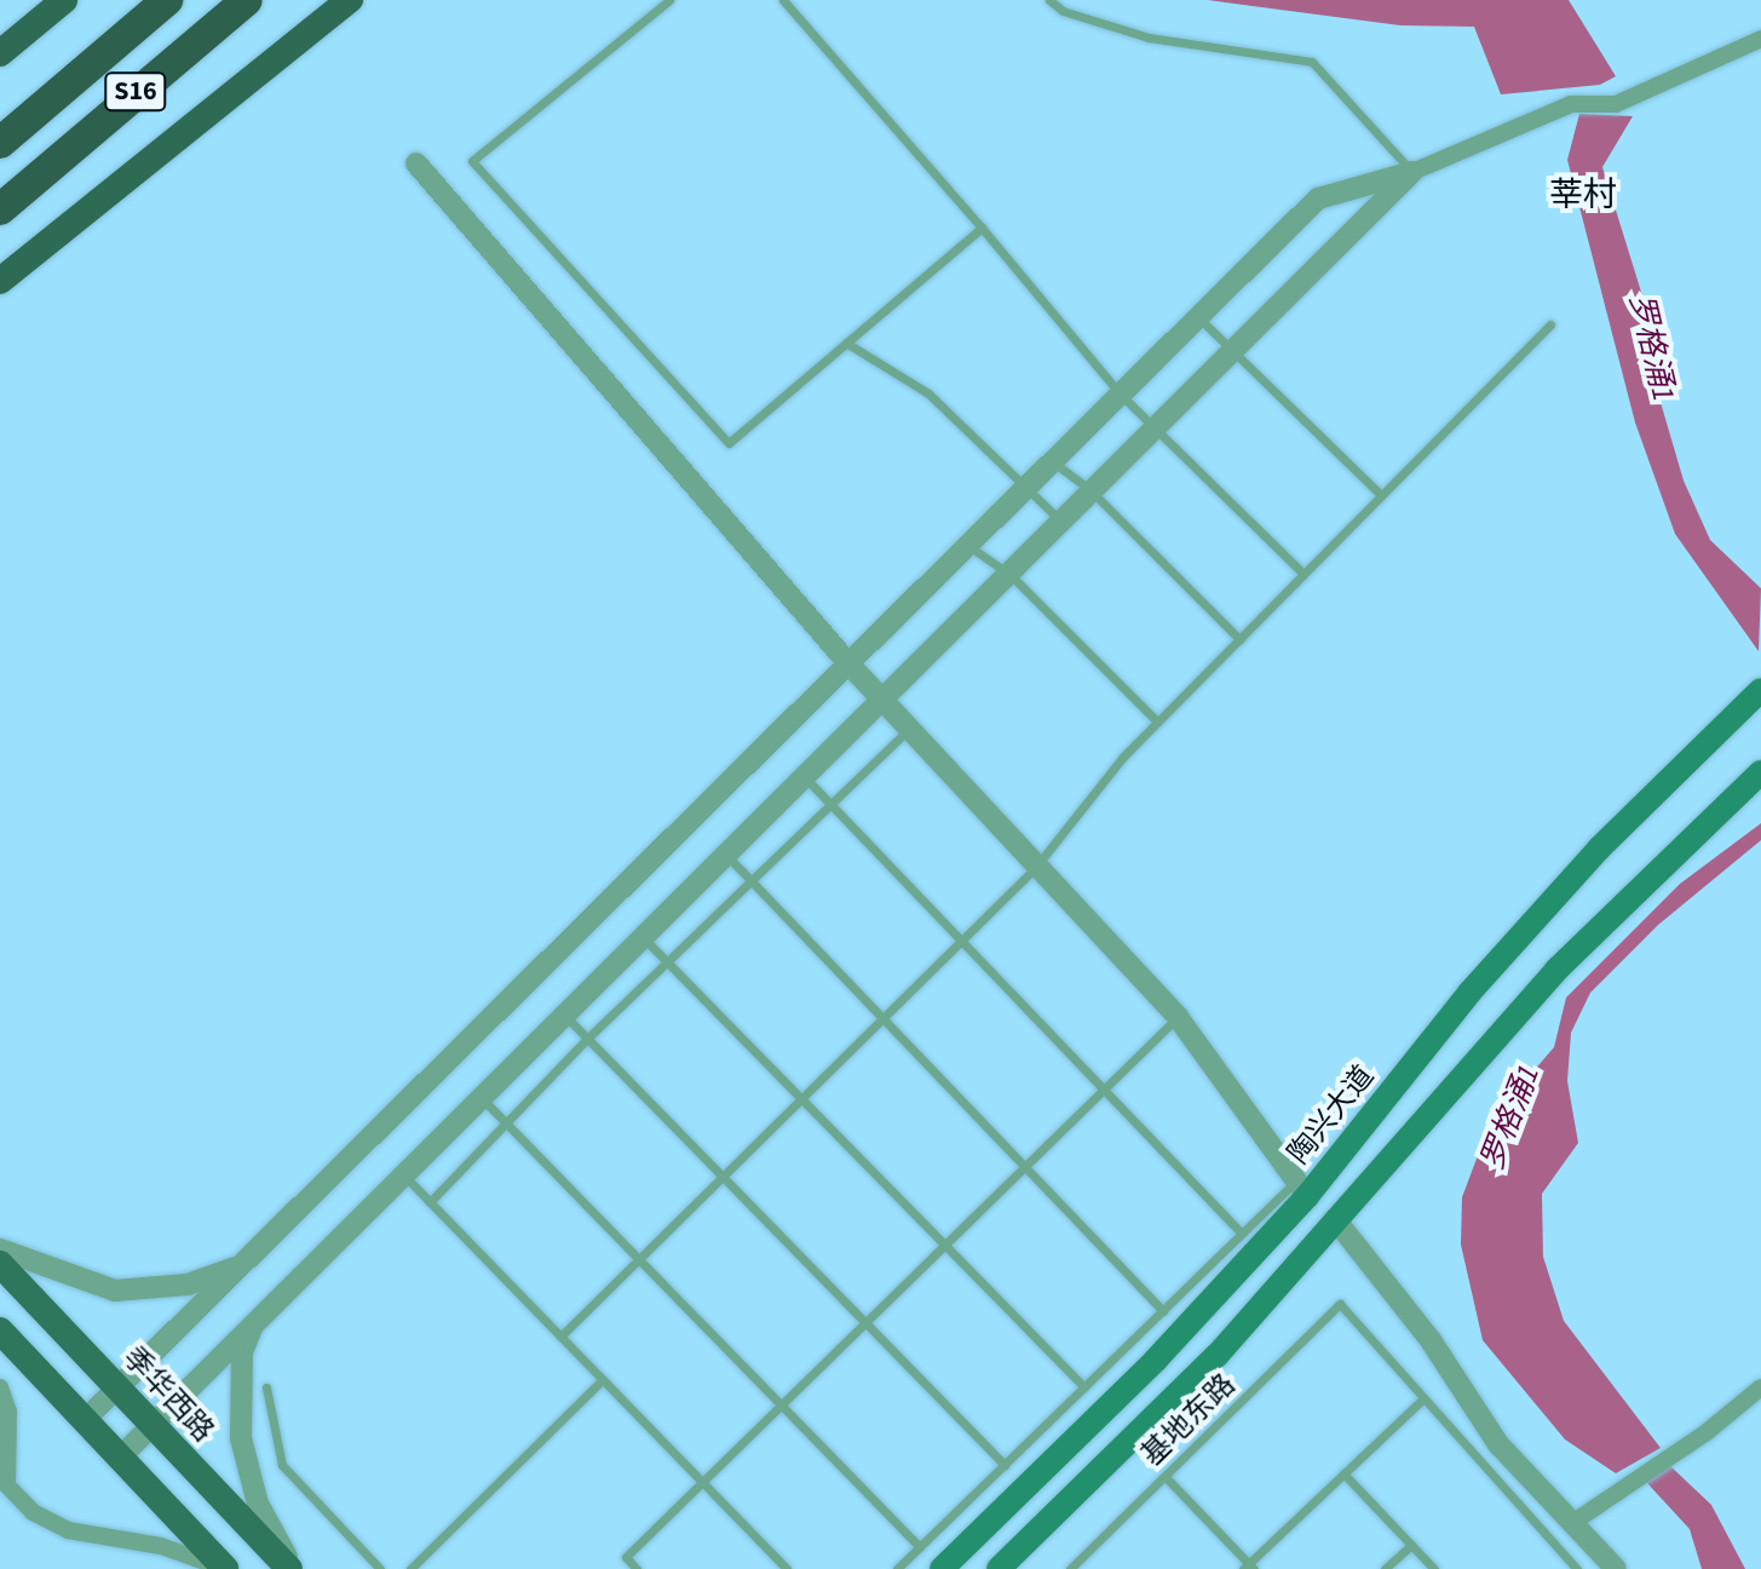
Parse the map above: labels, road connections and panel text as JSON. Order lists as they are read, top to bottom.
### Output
{
  "streets": {
    "highway": ["S16"],
    "main road": ["陶兴大道", "季华西路"],
    "lane": ["基地东路"]
  },
  "districts": ["莘村"],
  "water": ["罗格涌1"]
}
